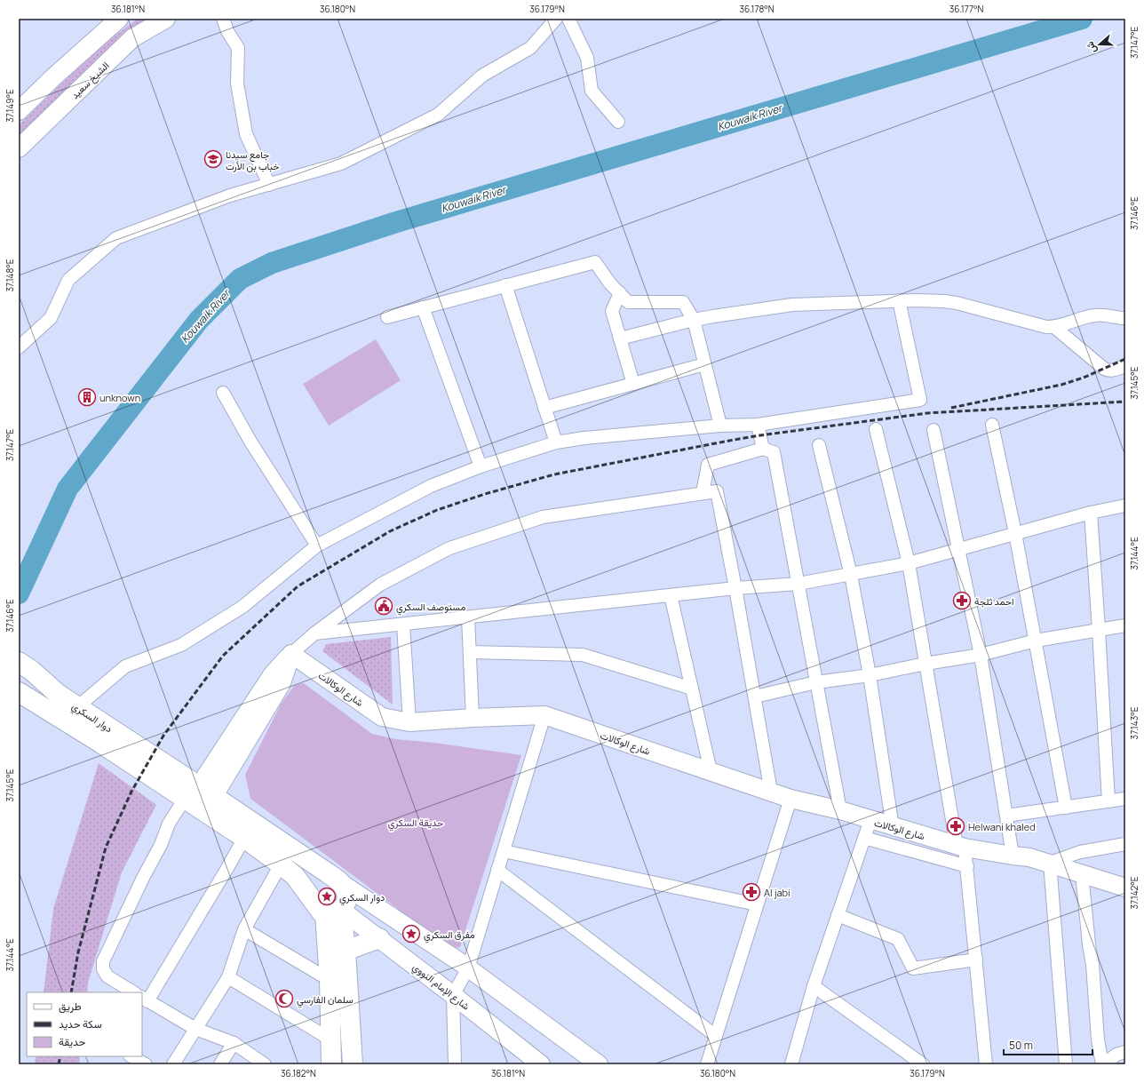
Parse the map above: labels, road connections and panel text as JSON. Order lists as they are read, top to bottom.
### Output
{
  "streets": {
    "main road": ["دوار السكري"],
    "street": ["الشيخ سعيد", "شارع الوكالات", "شارع الإمام النووي"]
  },
  "crossings": [
    ["دوار السكري", "شارع الإمام النووي"]
  ],
  "water": ["Kouwaik River"],
  "parks": ["حديقة السكري"],
  "places": {
    "school or university": ["جامع سيدنا خباب بن الأرت"],
    "building": ["unknown"],
    "pharmacy": ["احمد ثلجة", "Helwani khaled", "Al jabi"],
    "public building": ["مستوصف السكري"],
    "place": ["دوار السكري", "مفرق السكري"],
    "mosque": ["سلمان الفارسي"]
  },
  "legend": ["طريق", "سكة حديد", "حديقة"],
  "scale_bar": "50 m",
  "north": "left",
  "coordinates": [
    "36.181°N",
    "36.180°N",
    "36.179°N",
    "36.178°N",
    "36.177°N",
    "37.147°E",
    "37.149°E",
    "37.146°E",
    "37.148°E",
    "37.145°E",
    "37.144°E",
    "37.143°E",
    "37.142°E",
    "36.182°N"
  ]
}
